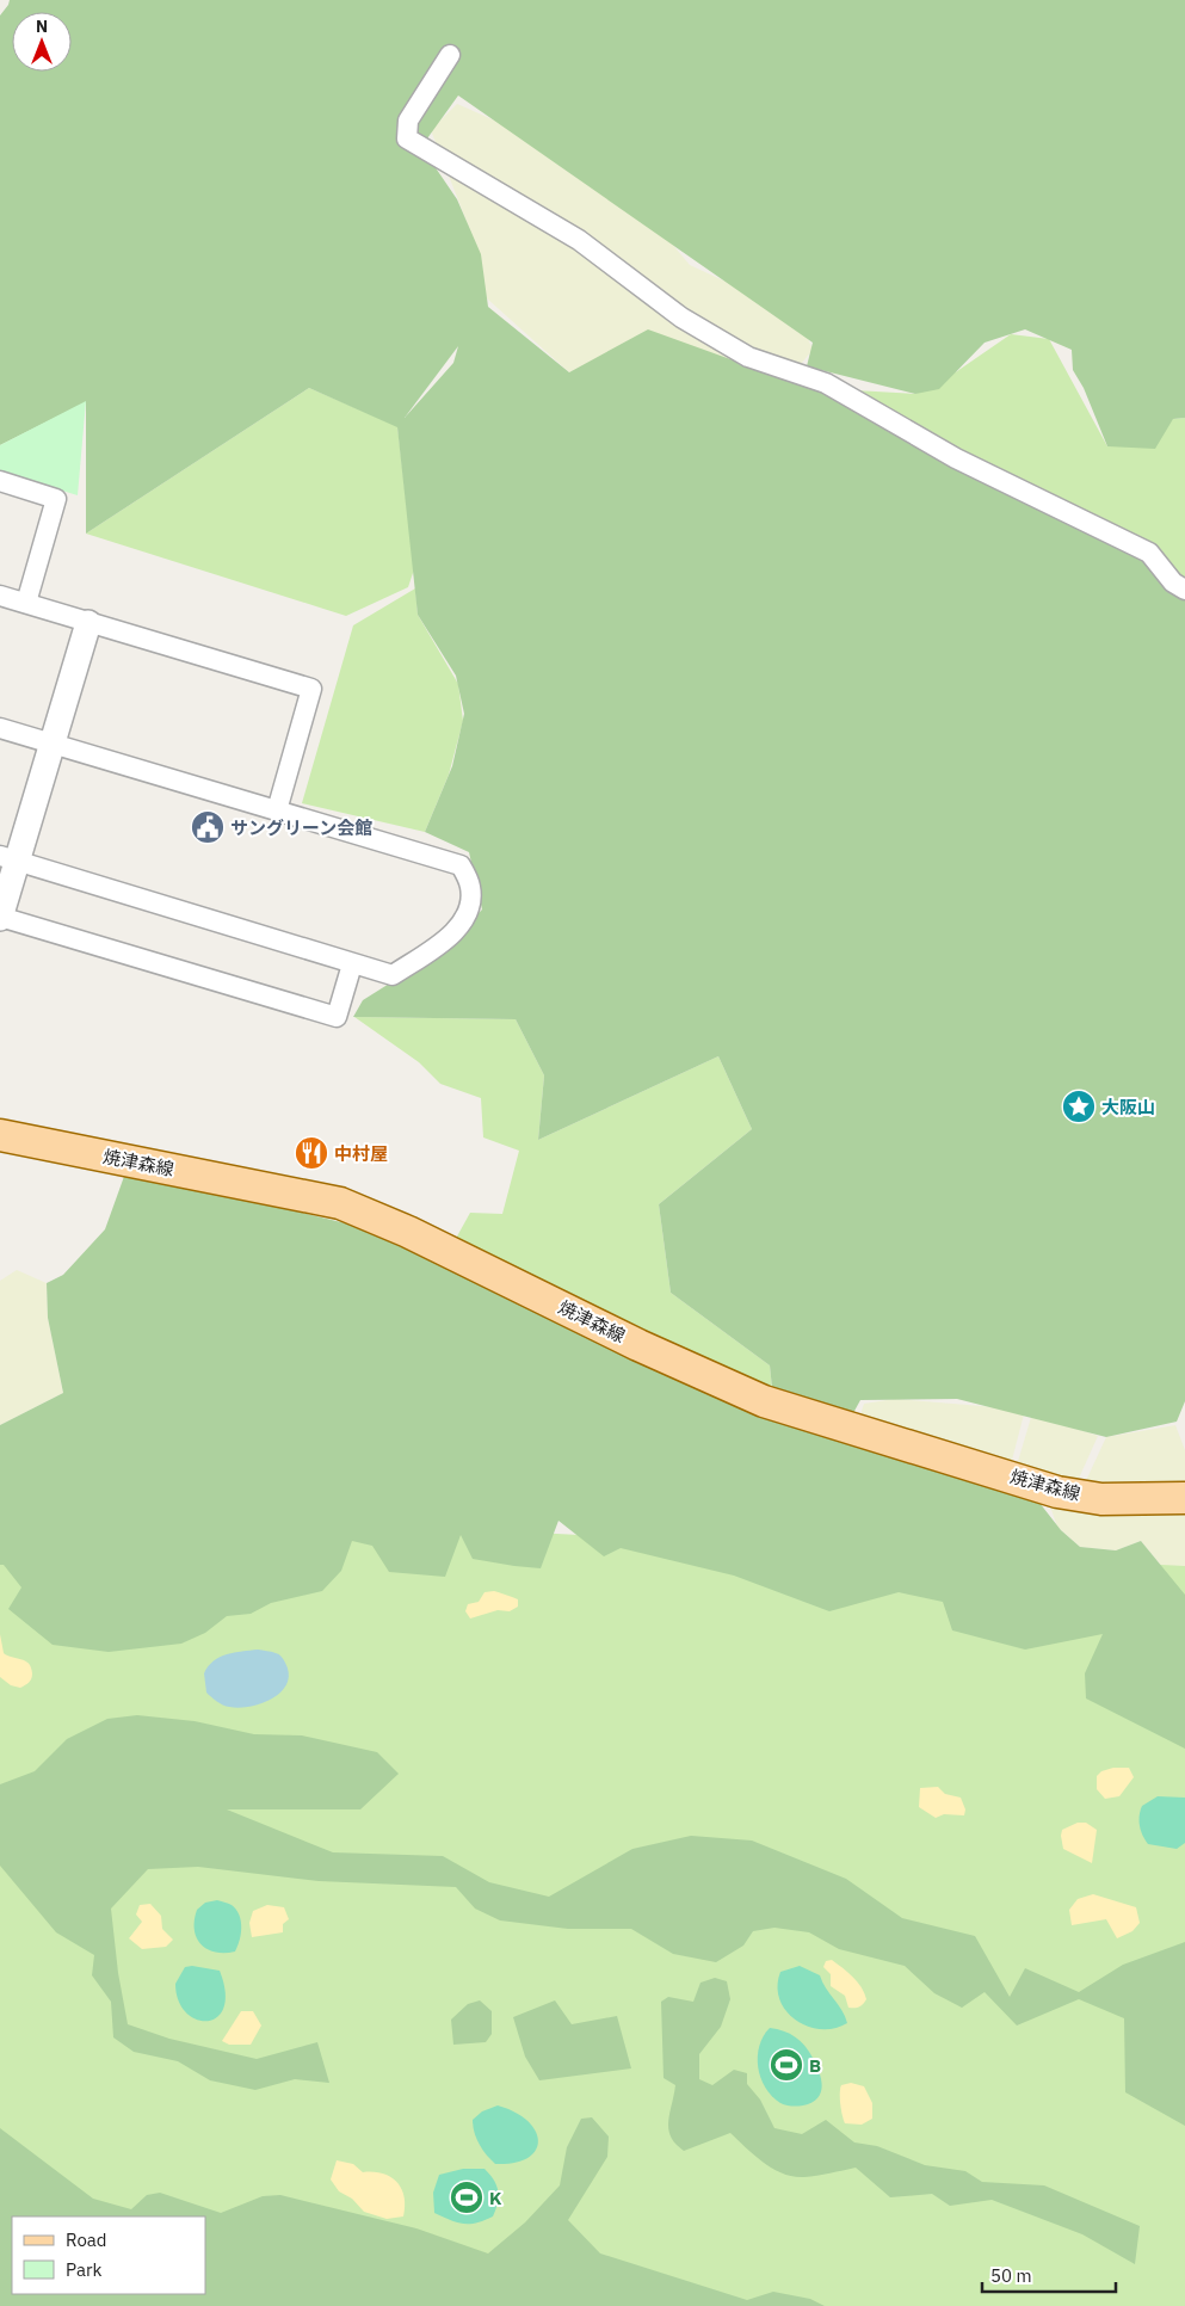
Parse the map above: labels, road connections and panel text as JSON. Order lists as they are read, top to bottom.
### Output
{
  "streets": {
    "main road": ["焼津森線"]
  },
  "places": {
    "public building": ["サングリーン会館"],
    "place": ["大阪山"],
    "restaurant": ["中村屋"],
    "sports": ["B", "K"]
  },
  "legend": ["Road", "Park"],
  "scale_bar": "50 m",
  "north": "top"
}
